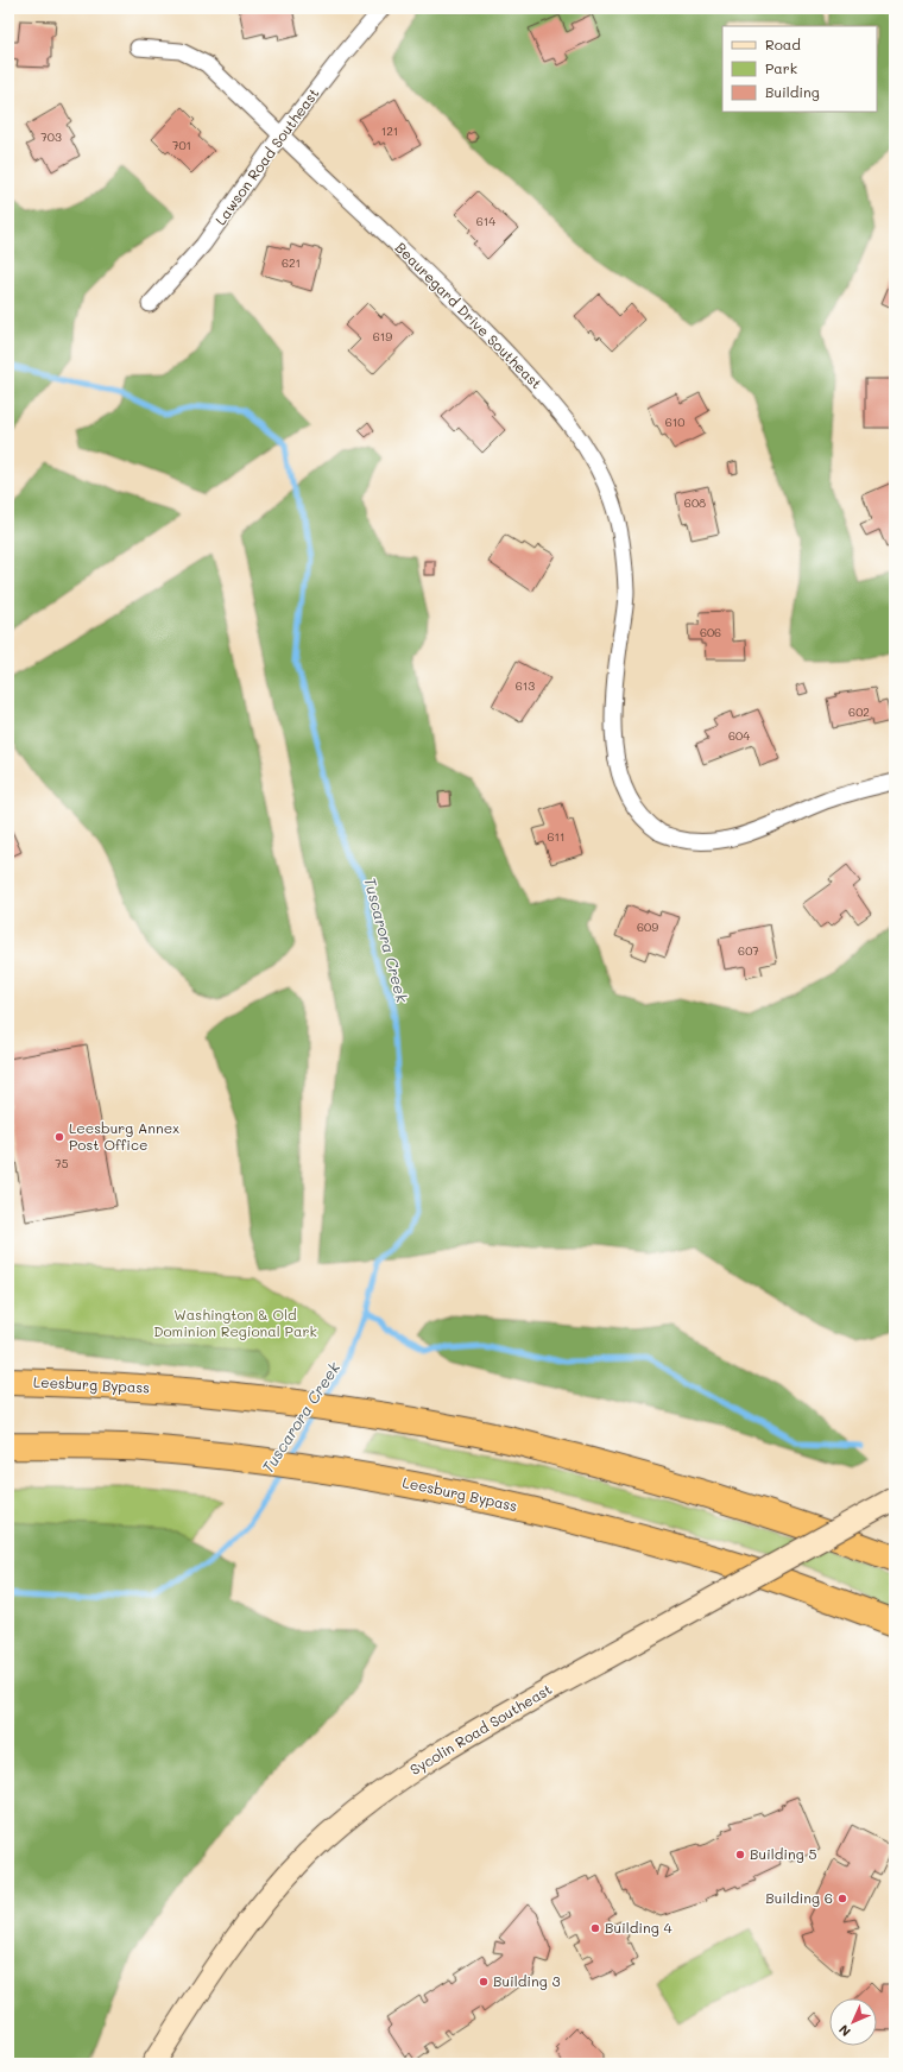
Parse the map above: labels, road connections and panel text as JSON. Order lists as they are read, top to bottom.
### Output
{
  "streets": {
    "highway": ["Leesburg Bypass"],
    "main road": ["Sycolin Road Southeast"],
    "street": ["Lawson Road Southeast", "Beauregard Drive Southeast"]
  },
  "crossings": [
    ["Lawson Road Southeast", "Beauregard Drive Southeast"]
  ],
  "water": ["Tuscarora Creek"],
  "parks": ["Washington & Old Dominion Regional Park"],
  "places": [
    "Leesburg Annex Post Office",
    "Building 5",
    "Building 6",
    "Building 4",
    "Building 3"
  ],
  "house_numbers": [
    "121",
    "703",
    "701",
    "614",
    "621",
    "619",
    "610",
    "608",
    "606",
    "613",
    "602",
    "604",
    "611",
    "609",
    "607",
    "75"
  ],
  "legend": ["Road", "Park", "Building"],
  "north": "bottom left"
}
